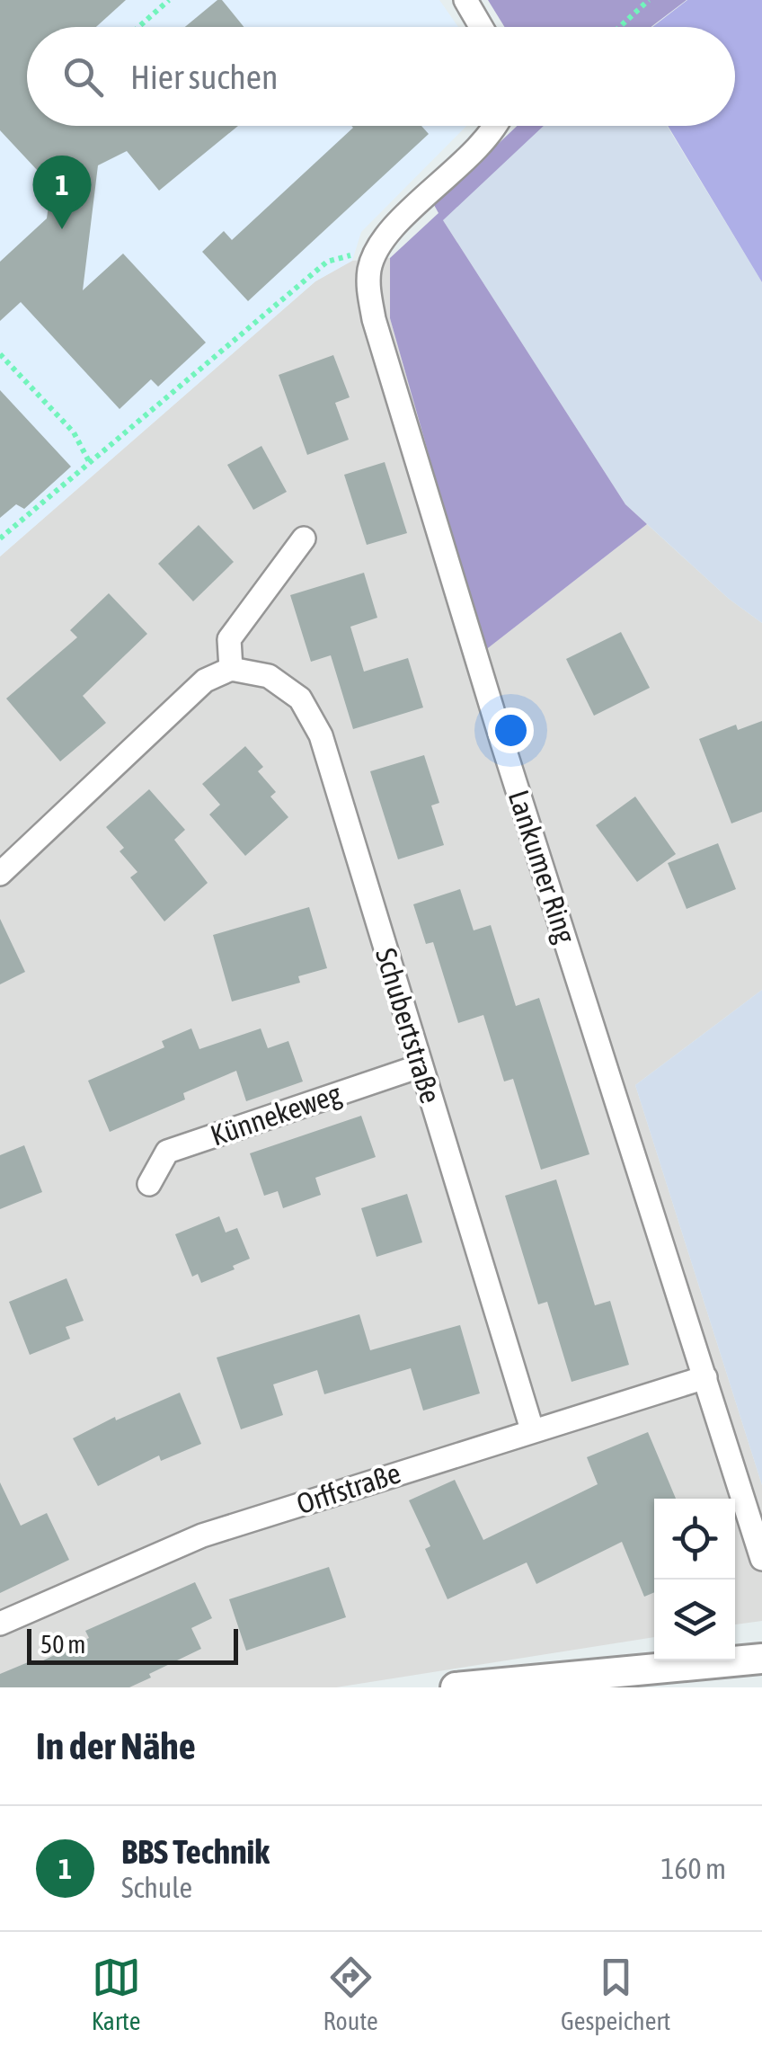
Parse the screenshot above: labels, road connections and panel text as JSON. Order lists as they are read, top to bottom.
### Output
{
  "streets": {
    "street": [
      "Lankumer Ring",
      "Schubertstraße",
      "Künnekeweg",
      "Orffstraße"
    ]
  },
  "crossings": [
    ["Lankumer Ring", "Orffstraße"],
    ["Schubertstraße", "Künnekeweg"],
    ["Schubertstraße", "Orffstraße"]
  ],
  "scale_bar": "50 m",
  "page": {
    "search": "Hier suchen",
    "pins": "1",
    "scale": "50 m",
    "heading": "In der Nähe",
    "list": [
      {
        "mark": "1",
        "name": "BBS Technik",
        "note": "Schule",
        "value": "160 m"
      }
    ],
    "nav": ["Karte", "Route", "Gespeichert"]
  }
}
